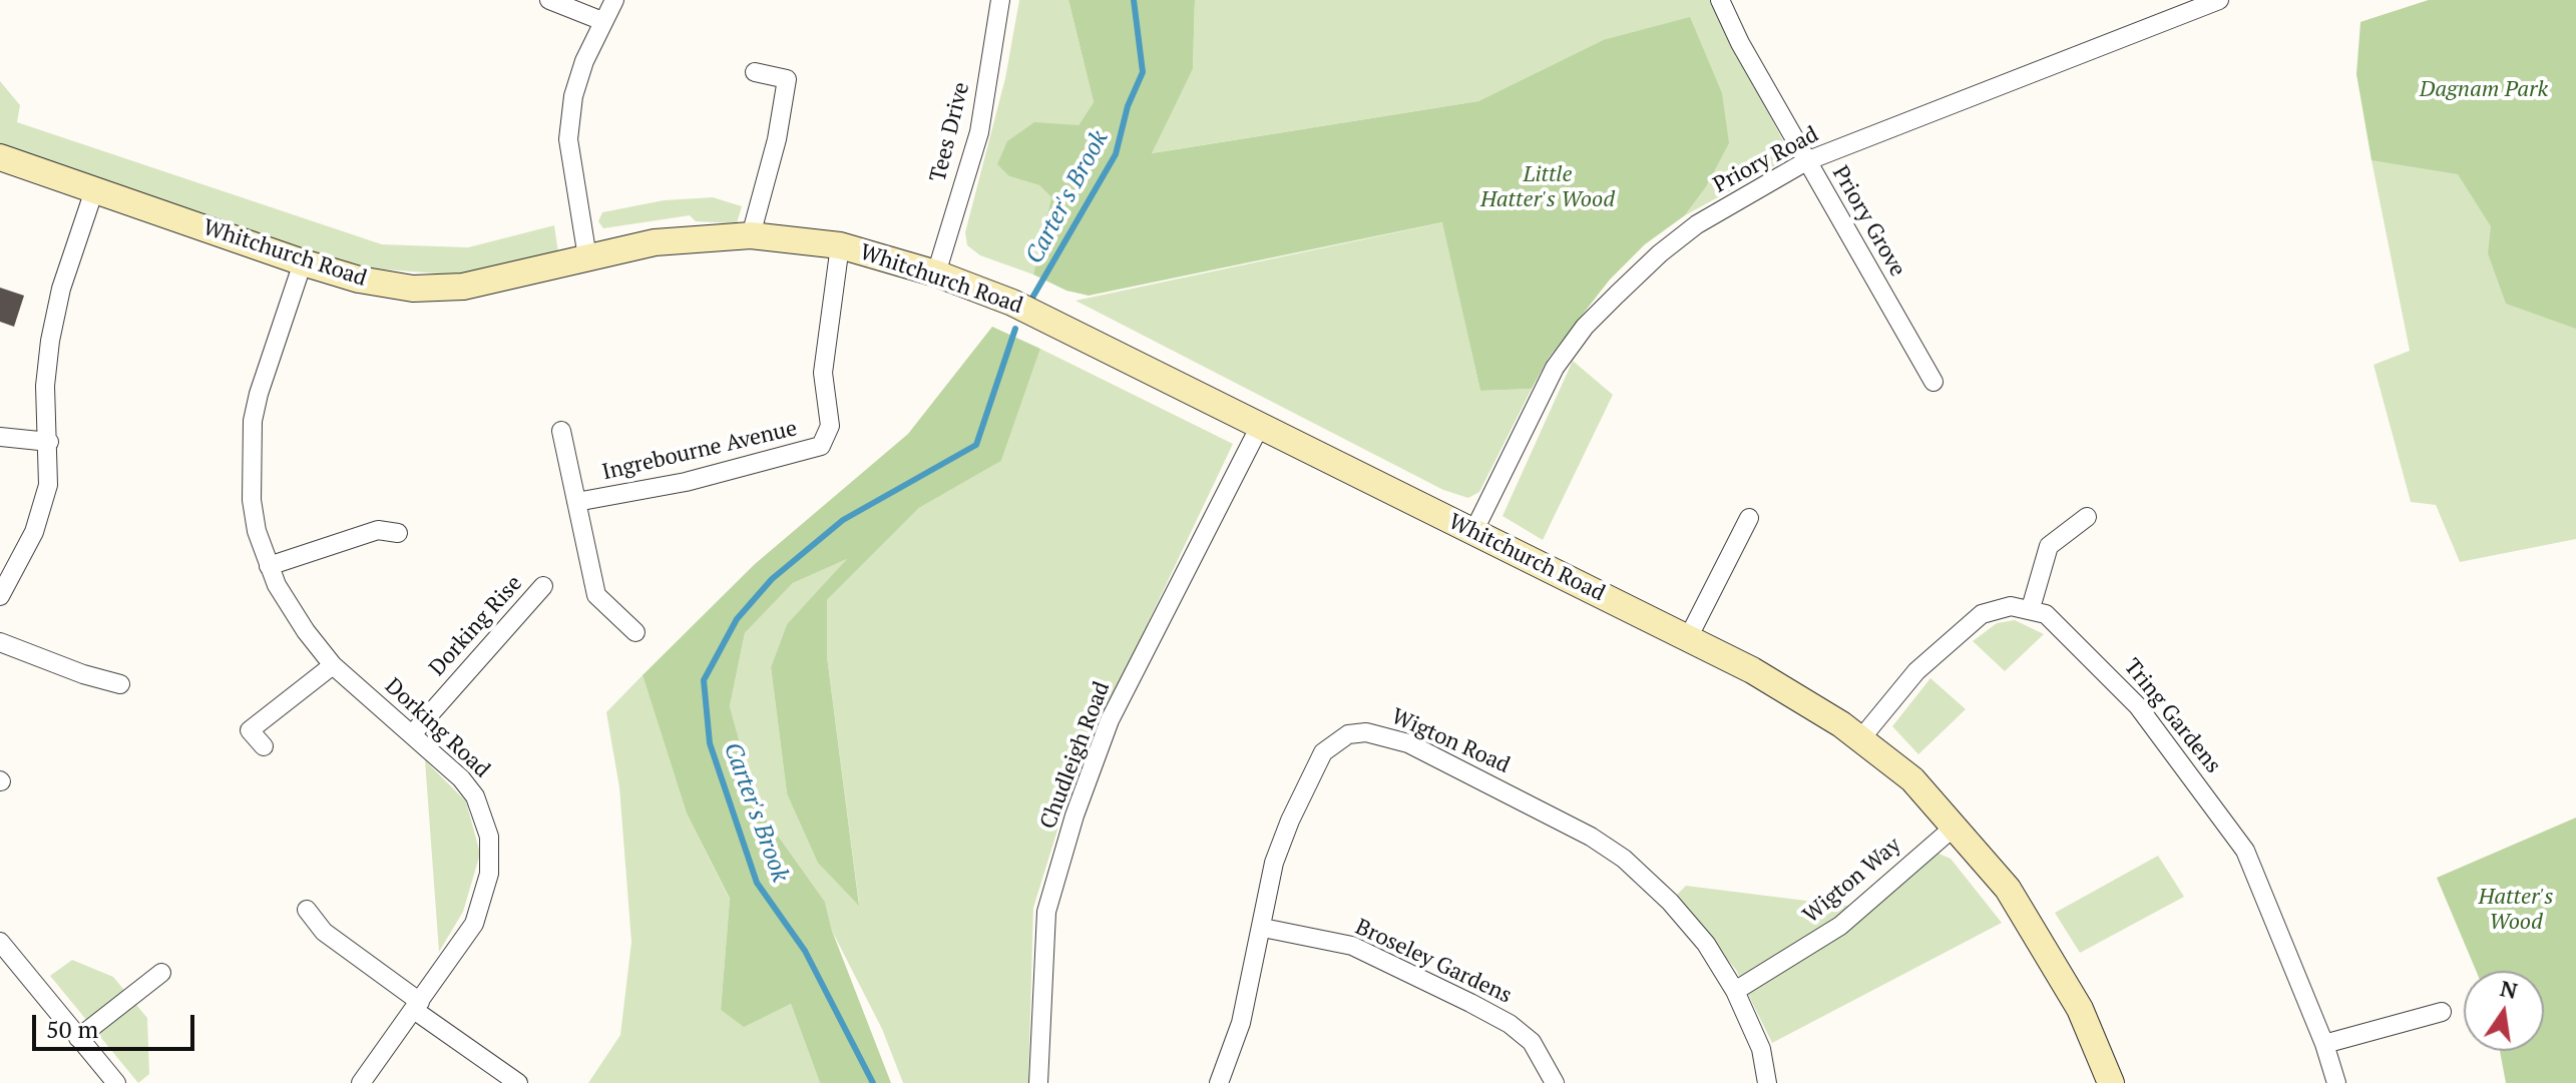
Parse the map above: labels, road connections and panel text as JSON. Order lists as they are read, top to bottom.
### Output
{
  "streets": {
    "street": [
      "Tees Drive",
      "Priory Road",
      "Priory Grove",
      "Whitchurch Road",
      "Ingrebourne Avenue",
      "Dorking Rise",
      "Tring Gardens",
      "Dorking Road",
      "Wigton Road",
      "Chudleigh Road",
      "Wigton Way",
      "Broseley Gardens"
    ]
  },
  "crossings": [
    ["Tees Drive", "Whitchurch Road"],
    ["Priory Road", "Priory Grove"],
    ["Priory Road", "Whitchurch Road"],
    ["Whitchurch Road", "Ingrebourne Avenue"],
    ["Whitchurch Road", "Dorking Road"],
    ["Whitchurch Road", "Chudleigh Road"],
    ["Whitchurch Road", "Wigton Way"],
    ["Dorking Rise", "Dorking Road"],
    ["Wigton Road", "Wigton Way"],
    ["Wigton Road", "Broseley Gardens"]
  ],
  "water": ["Carter's Brook"],
  "parks": ["Dagnam Park", "Little Hatter's Wood", "Hatter's Wood"],
  "scale_bar": "50 m",
  "north": "top"
}
